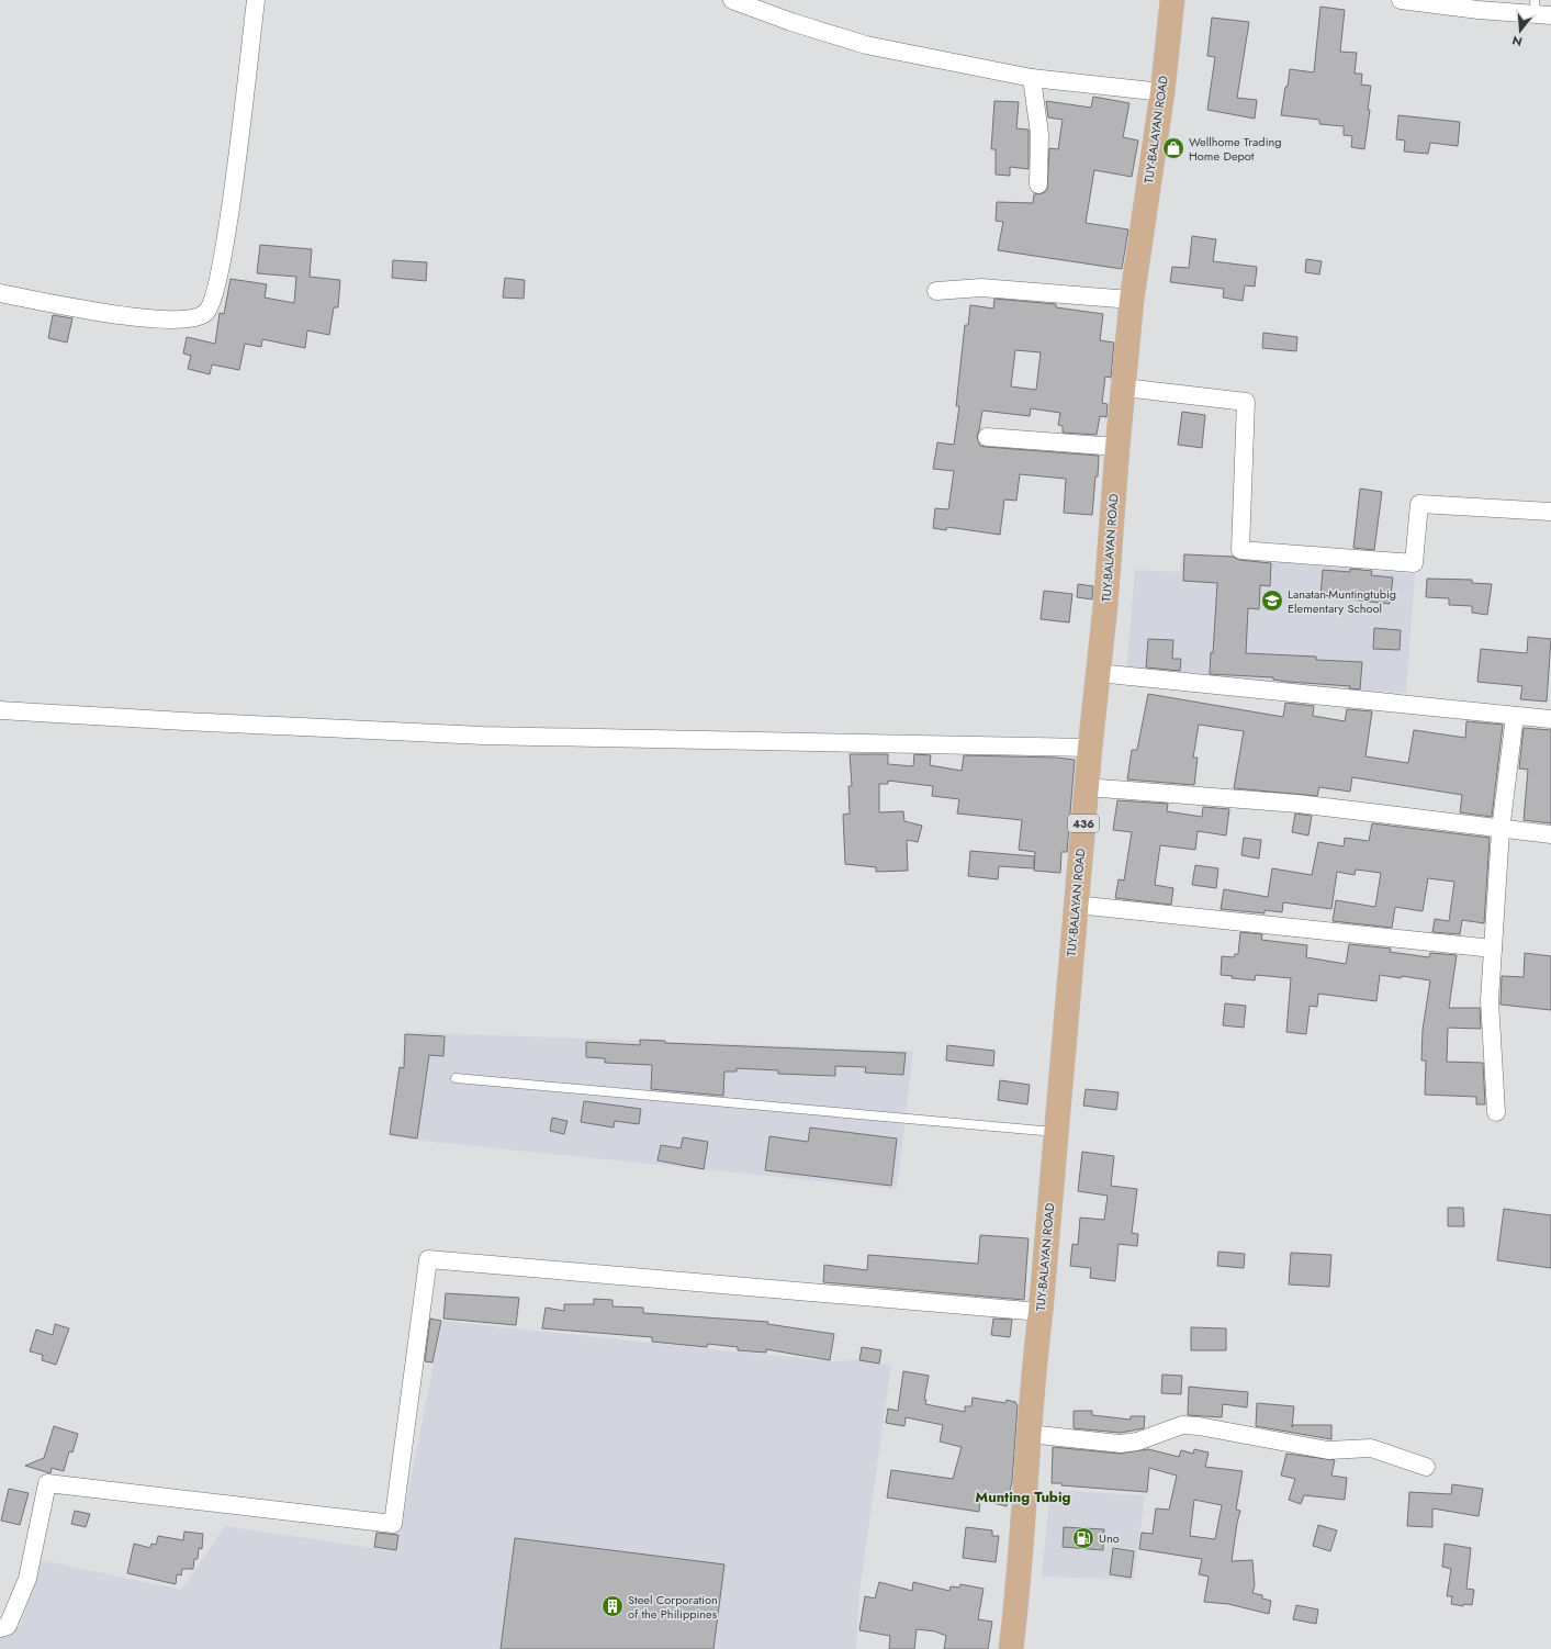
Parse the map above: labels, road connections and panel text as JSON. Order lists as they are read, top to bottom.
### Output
{
  "streets": {
    "main road": ["TUY-BALAYAN ROAD", "436"]
  },
  "districts": ["Munting Tubig"],
  "places": {
    "shop": ["Wellhome Trading Home Depot"],
    "school or university": ["Lanatan-Muntingtubig Elementary School"],
    "fuel station": ["Uno"],
    "building": ["Steel Corporation of the Philippines"]
  },
  "north": "bottom"
}
